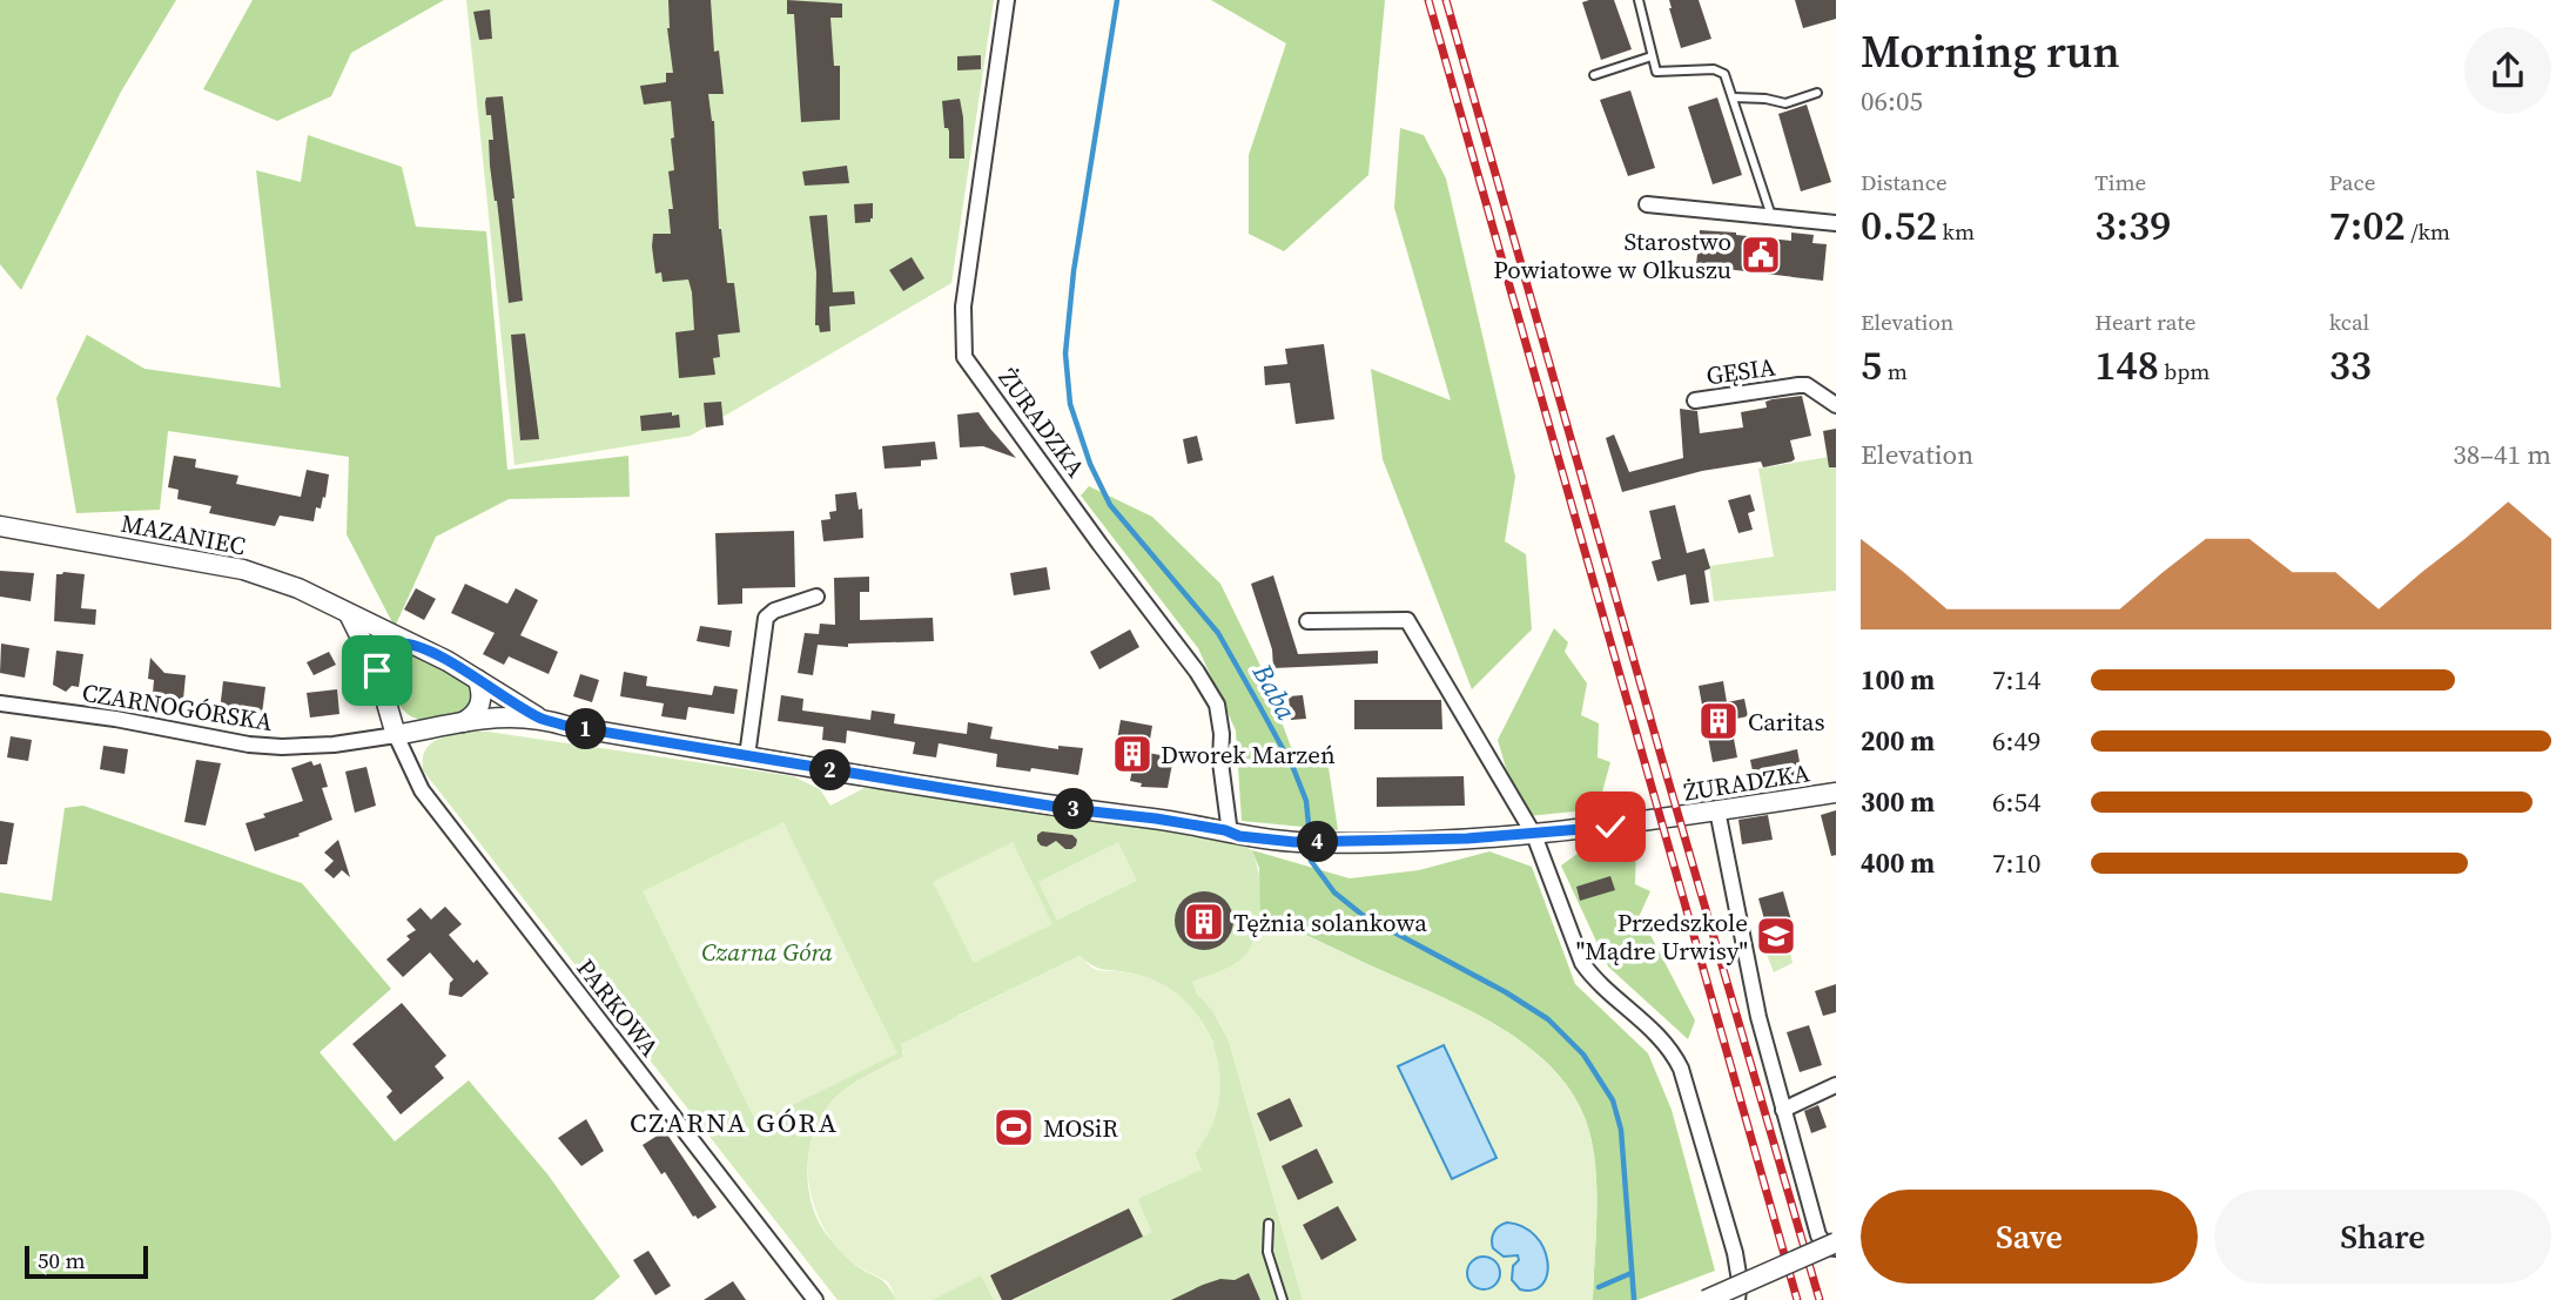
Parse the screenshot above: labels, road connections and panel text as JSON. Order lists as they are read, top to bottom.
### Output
{
  "streets": {
    "street": [
      "GĘSIA",
      "ŻURADZKA",
      "MAZANIEC",
      "CZARNOGÓRSKA",
      "PARKOWA"
    ]
  },
  "crossings": [
    ["ŻURADZKA", "MAZANIEC"],
    ["CZARNOGÓRSKA", "PARKOWA"]
  ],
  "districts": ["CZARNA GÓRA"],
  "water": ["Baba"],
  "parks": ["Czarna Góra"],
  "places": {
    "public building": ["Starostwo Powiatowe w Olkuszu"],
    "building": ["Caritas", "Dworek Marzeń", "Tężnia solankowa"],
    "school or university": ["Przedszkole \"Mądre Urwisy\""],
    "sports": ["MOSiR"]
  },
  "scale_bar": "50 m",
  "page": {
    "heading": ["Morning run", "06:05"],
    "stats": [
      ["Distance", "0.52 km"],
      ["Time", "3:39"],
      ["Pace", "7:02 /km"],
      ["Elevation", "5 m"],
      ["Heart rate", "148 bpm"],
      ["kcal", "33"]
    ],
    "chart": ["Elevation", "38–41 m"],
    "list": [
      {
        "name": "100 m",
        "note": "7:14"
      },
      {
        "name": "200 m",
        "note": "6:49"
      },
      {
        "name": "300 m",
        "note": "6:54"
      },
      {
        "name": "400 m",
        "note": "7:10"
      }
    ],
    "pins": [
      "1",
      "2",
      "3",
      "4"
    ],
    "buttons": ["Save", "Share"],
    "scale": "50 m"
  }
}
